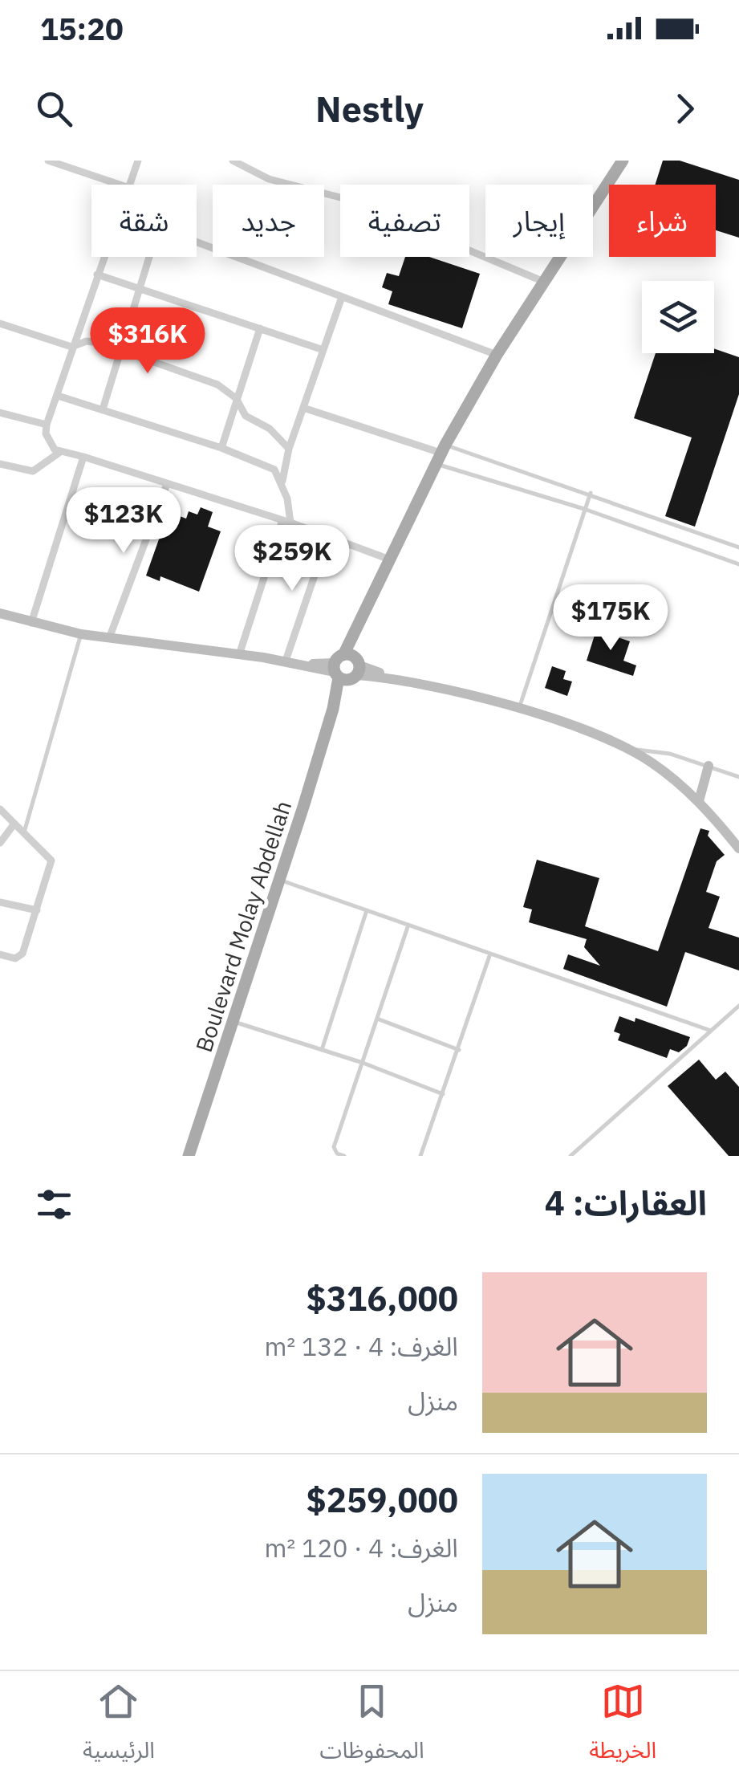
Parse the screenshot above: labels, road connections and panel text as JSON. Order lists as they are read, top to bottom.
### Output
{
  "streets": {
    "main road": ["Boulevard Molay Abdellah"]
  },
  "page": {
    "status": "15:20",
    "header": "Nestly",
    "chip": [
      "شراء",
      "إيجار",
      "تصفية",
      "جديد",
      "شقة"
    ],
    "price": [
      "$316K",
      "$123K",
      "$259K",
      "$175K"
    ],
    "heading": "العقارات: 4",
    "list": [
      {
        "name": "$316,000",
        "note": "الغرف: 4 · 132 m² · منزل"
      },
      {
        "name": "$259,000",
        "note": "الغرف: 4 · 120 m² · منزل"
      }
    ],
    "tabs": ["الخريطة", "المحفوظات", "الرئيسية"]
  }
}
